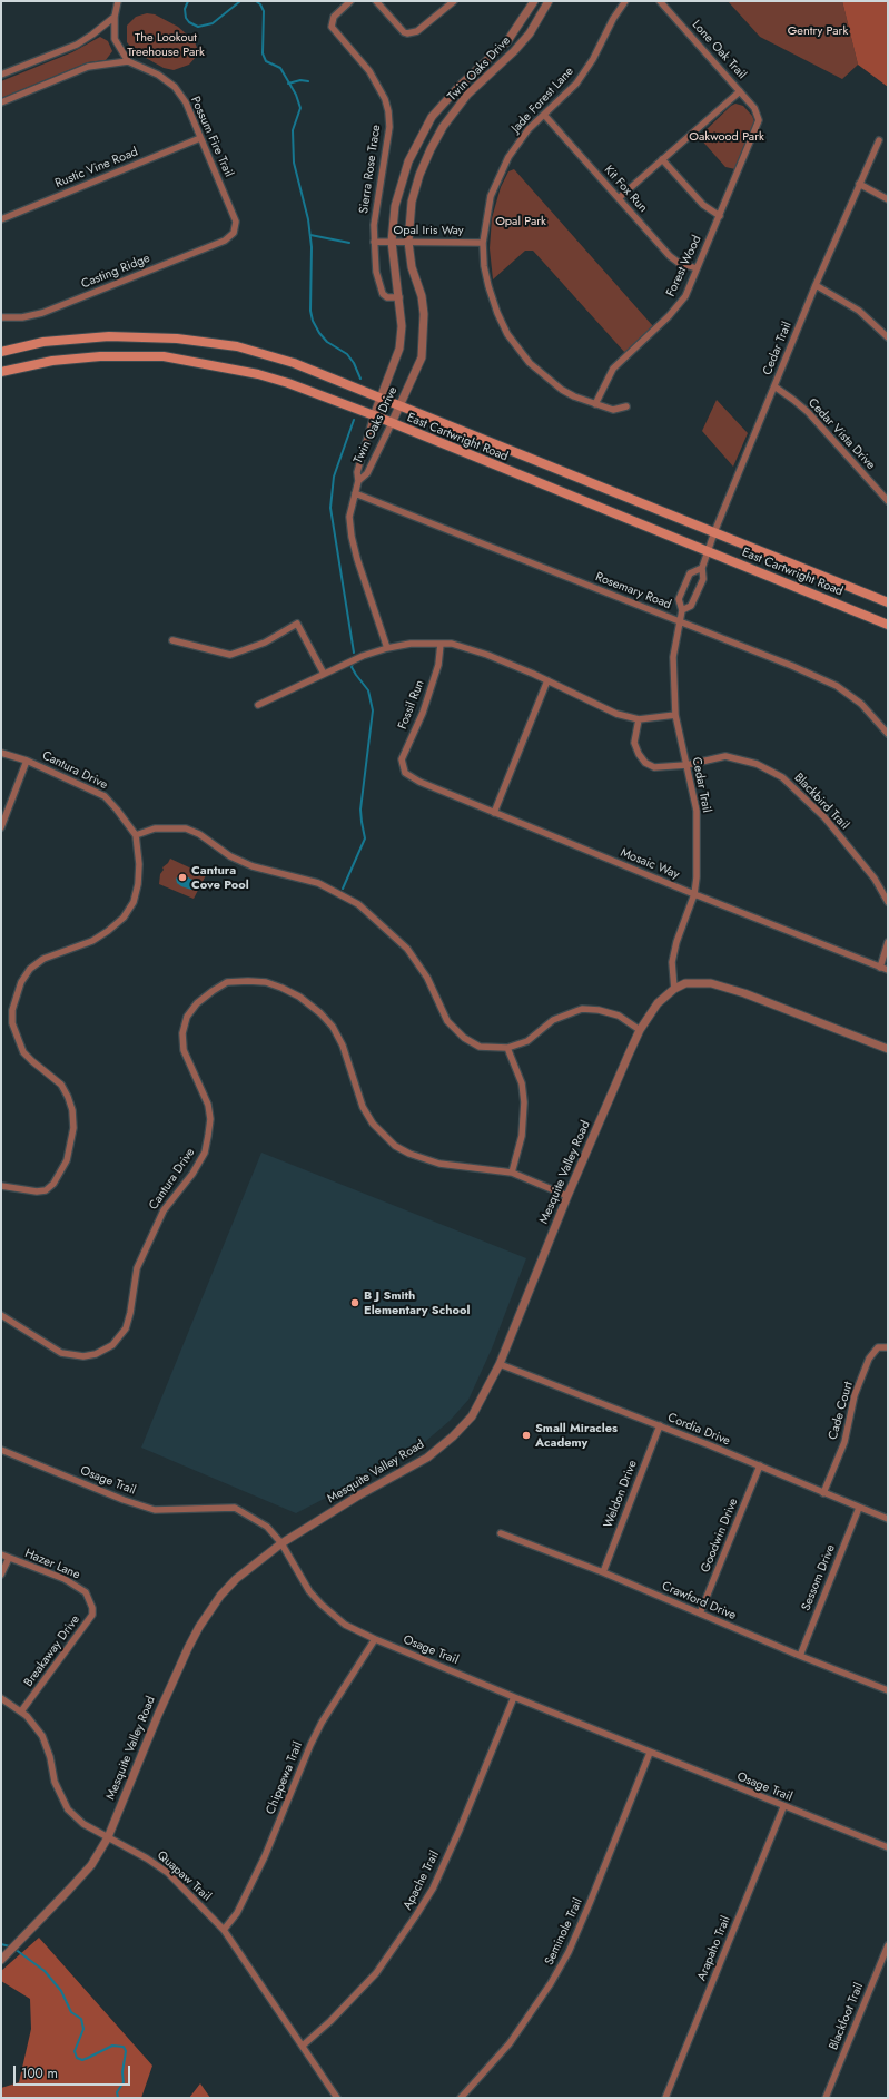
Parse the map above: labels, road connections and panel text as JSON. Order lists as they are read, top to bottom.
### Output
{
  "streets": {
    "main road": ["East Cartwright Road"],
    "street": [
      "Lone Oak Trail",
      "Twin Oaks Drive",
      "Jade Forest Lane",
      "Possum Fire Trail",
      "Rustic Vine Road",
      "Sierra Rose Trace",
      "Kit Fox Run",
      "Opal Iris Way",
      "Forest Wood",
      "Casting Ridge",
      "Cedar Trail",
      "Cedar Vista Drive",
      "Rosemary Road",
      "Fossil Run",
      "Cantura Drive",
      "Blackbird Trail",
      "Mosaic Way",
      "Mesquite Valley Road",
      "Cade Court",
      "Cordia Drive",
      "Osage Trail",
      "Weldon Drive",
      "Goodwin Drive",
      "Hazer Lane",
      "Sessom Drive",
      "Crawford Drive",
      "Breakaway Drive",
      "Chippewa Trail",
      "Quapaw Trail",
      "Apache Trail",
      "Seminole Trail",
      "Arapaho Trail",
      "Blackfoot Trail"
    ]
  },
  "crossings": [
    ["Lone Oak Trail", "Forest Wood"],
    ["Twin Oaks Drive", "Sierra Rose Trace"],
    ["Twin Oaks Drive", "Opal Iris Way"],
    ["Twin Oaks Drive", "East Cartwright Road"],
    ["Twin Oaks Drive", "Rosemary Road"],
    ["Jade Forest Lane", "Kit Fox Run"],
    ["Jade Forest Lane", "Opal Iris Way"],
    ["Jade Forest Lane", "Forest Wood"],
    ["Possum Fire Trail", "Rustic Vine Road"],
    ["Possum Fire Trail", "Casting Ridge"],
    ["Sierra Rose Trace", "Opal Iris Way"],
    ["Kit Fox Run", "Forest Wood"],
    ["Cedar Trail", "Cedar Vista Drive"],
    ["Cedar Trail", "East Cartwright Road"],
    ["Cedar Trail", "Rosemary Road"],
    ["Cedar Trail", "Blackbird Trail"],
    ["Cedar Trail", "Mosaic Way"],
    ["Cedar Trail", "Mesquite Valley Road"],
    ["Fossil Run", "Mosaic Way"],
    ["Cantura Drive", "Mesquite Valley Road"],
    ["Mesquite Valley Road", "Cordia Drive"],
    ["Mesquite Valley Road", "Osage Trail"],
    ["Mesquite Valley Road", "Quapaw Trail"],
    ["Cade Court", "Cordia Drive"],
    ["Cordia Drive", "Weldon Drive"],
    ["Cordia Drive", "Goodwin Drive"],
    ["Cordia Drive", "Sessom Drive"],
    ["Osage Trail", "Chippewa Trail"],
    ["Osage Trail", "Apache Trail"],
    ["Osage Trail", "Seminole Trail"],
    ["Osage Trail", "Arapaho Trail"],
    ["Weldon Drive", "Crawford Drive"],
    ["Goodwin Drive", "Crawford Drive"],
    ["Hazer Lane", "Breakaway Drive"],
    ["Sessom Drive", "Crawford Drive"],
    ["Breakaway Drive", "Quapaw Trail"],
    ["Chippewa Trail", "Quapaw Trail"],
    ["Quapaw Trail", "Apache Trail"]
  ],
  "parks": [
    "Gentry Park",
    "The Lookout Treehouse Park",
    "Oakwood Park",
    "Opal Park"
  ],
  "places": ["Cantura Cove Pool", "B J Smith Elementary School", "Small Miracles Academy"],
  "scale_bar": "100 m"
}
